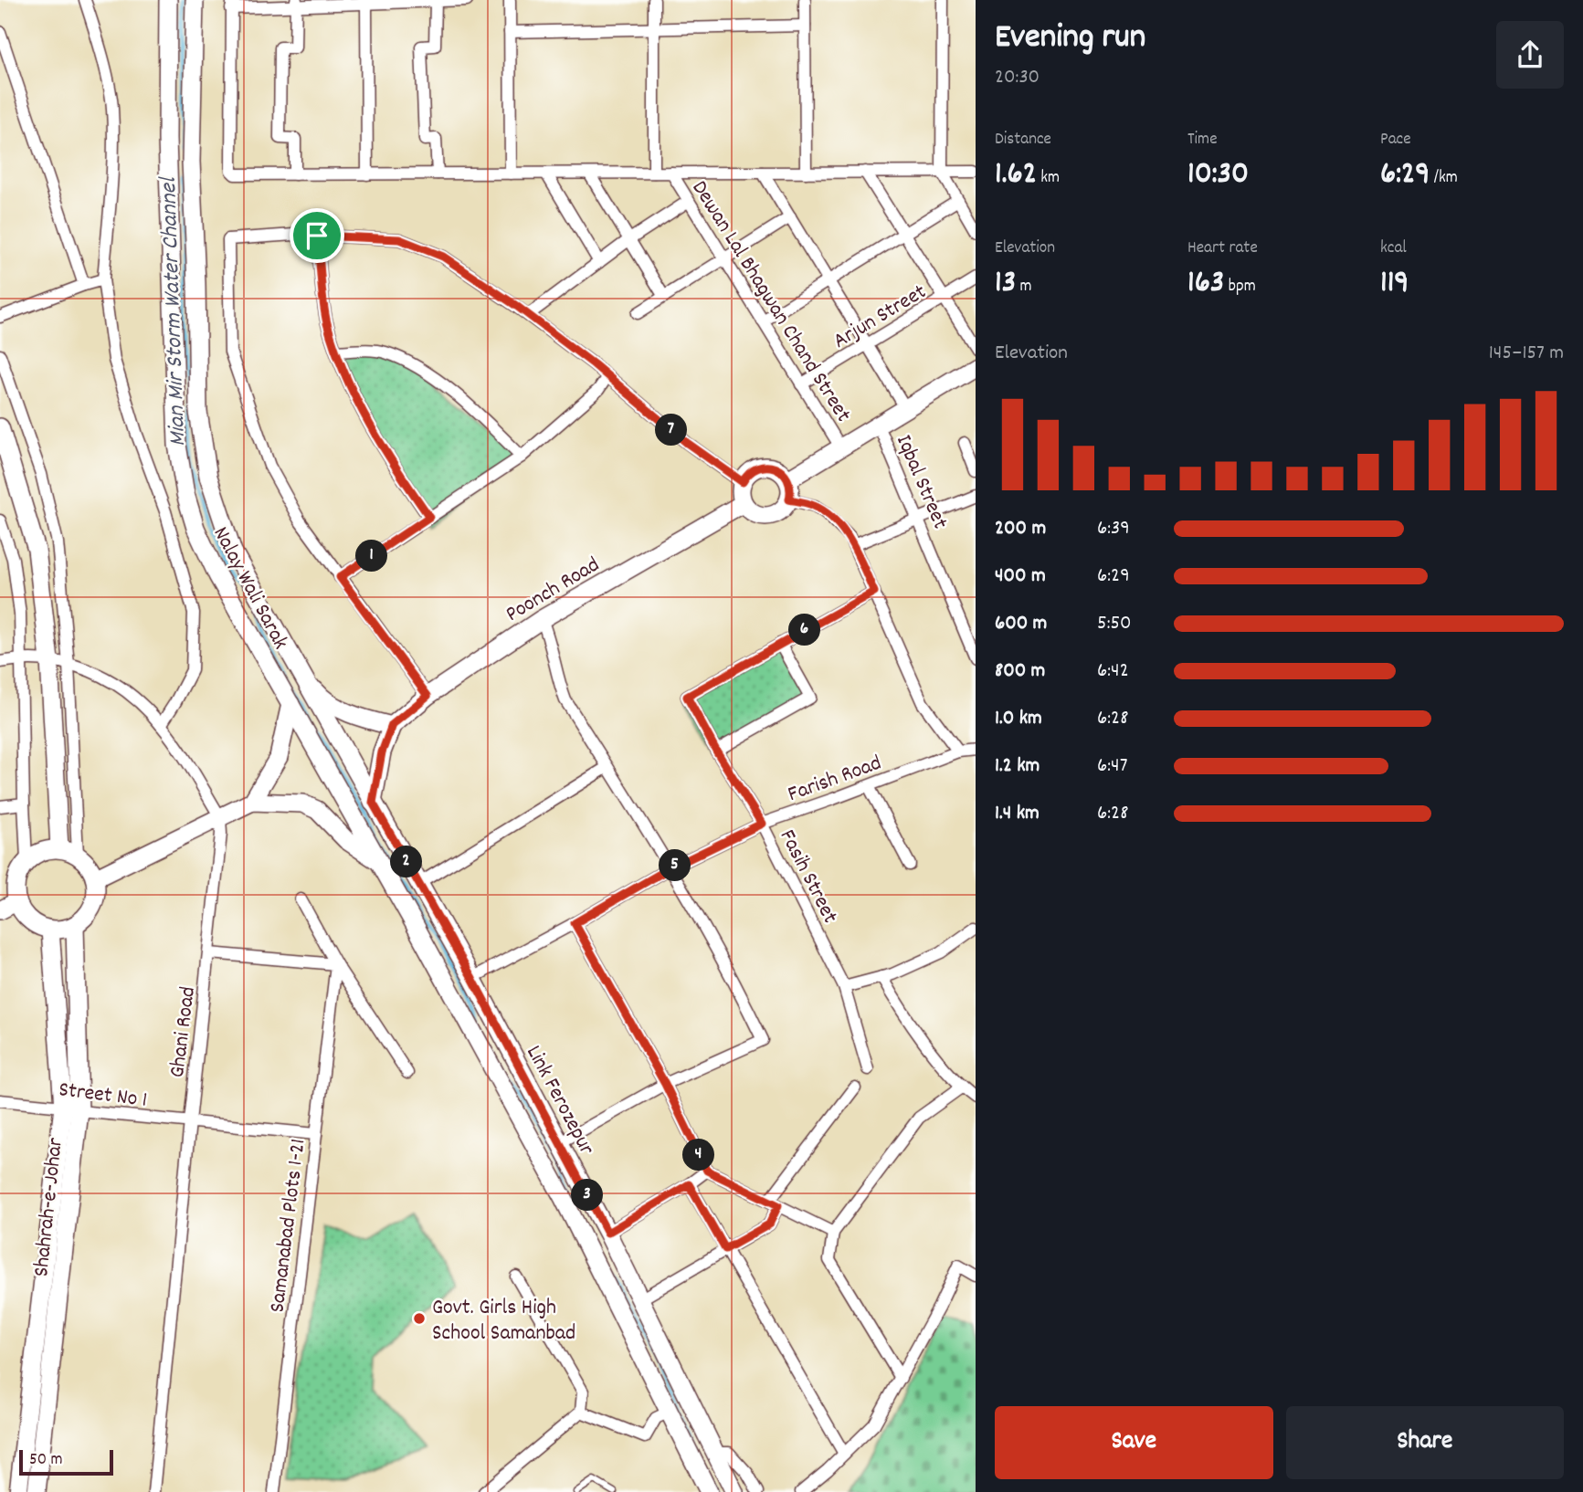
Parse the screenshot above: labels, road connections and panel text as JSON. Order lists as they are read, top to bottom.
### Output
{
  "streets": {
    "main road": [
      "Nalay Wali Sarak",
      "Poonch Road",
      "Link Ferozepur",
      "Shahrah-e-Johar"
    ],
    "street": [
      "Dewan Lal Bhagwan Chand Street",
      "Arjun Street",
      "Iqbal Street",
      "Farish Road",
      "Fasih Street",
      "Ghani Road",
      "Street No 1",
      "Samanabad Plots 1-21"
    ]
  },
  "crossings": [
    ["Dewan Lal Bhagwan Chand Street", "Arjun Street"],
    ["Nalay Wali Sarak", "Link Ferozepur"],
    ["Farish Road", "Fasih Street"],
    ["Farish Road", "Link Ferozepur"],
    ["Ghani Road", "Street No 1"],
    ["Street No 1", "Shahrah-e-Johar"],
    ["Street No 1", "Samanabad Plots 1-21"]
  ],
  "water": ["Mian Mir Storm Water Channel"],
  "places": ["Govt. Girls High School Samanbad"],
  "scale_bar": "50 m",
  "page": {
    "heading": ["Evening run", "20:30"],
    "stats": [
      ["Distance", "1.62 km"],
      ["Time", "10:30"],
      ["Pace", "6:29 /km"],
      ["Elevation", "13 m"],
      ["Heart rate", "163 bpm"],
      ["kcal", "119"]
    ],
    "chart": ["Elevation", "145–157 m"],
    "pins": [
      "7",
      "1",
      "6",
      "2",
      "5",
      "4",
      "3"
    ],
    "list": [
      {
        "name": "200 m",
        "note": "6:39"
      },
      {
        "name": "400 m",
        "note": "6:29"
      },
      {
        "name": "600 m",
        "note": "5:50"
      },
      {
        "name": "800 m",
        "note": "6:42"
      },
      {
        "name": "1.0 km",
        "note": "6:28"
      },
      {
        "name": "1.2 km",
        "note": "6:47"
      },
      {
        "name": "1.4 km",
        "note": "6:28"
      }
    ],
    "buttons": ["Save", "Share"],
    "scale": "50 m"
  }
}
